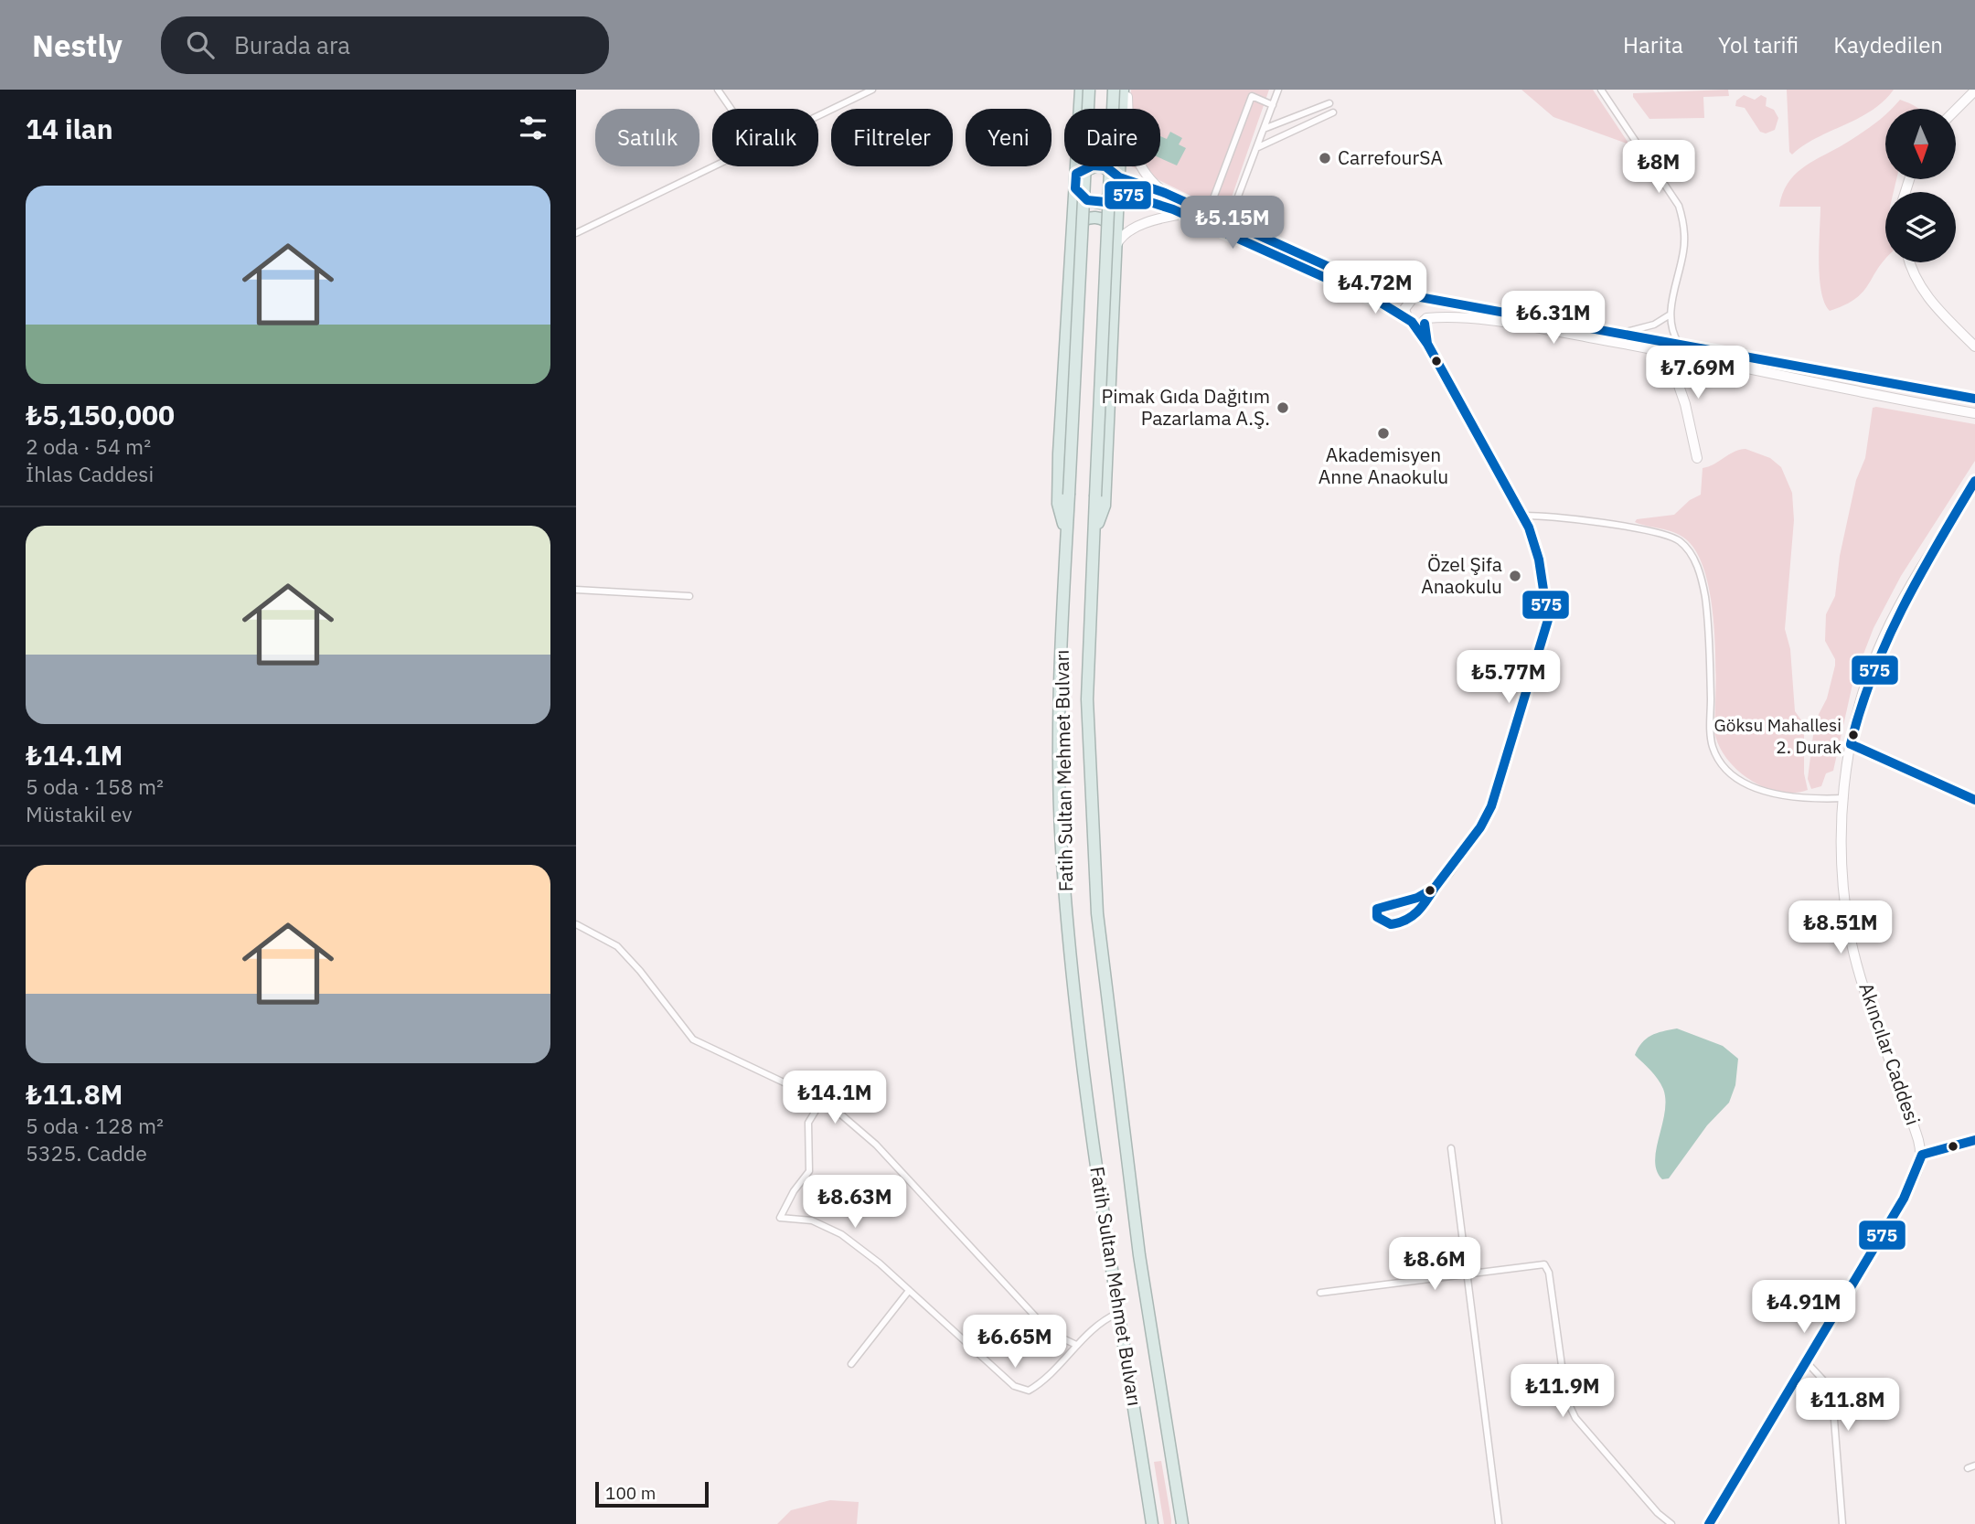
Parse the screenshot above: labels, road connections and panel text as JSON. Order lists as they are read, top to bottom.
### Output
{
  "streets": {
    "highway": ["Fatih Sultan Mehmet Bulvarı"],
    "street": ["Akıncılar Caddesi"]
  },
  "places": [
    "CarrefourSA",
    "Pimak Gıda Dağıtım Pazarlama A.Ş.",
    "Akademisyen Anne Anaokulu",
    "Özel Şifa Anaokulu",
    "Göksu Mahallesi 2. Durak"
  ],
  "lines": ["transit line 575"],
  "scale_bar": "100 m",
  "north": "bottom",
  "page": {
    "header": "Nestly",
    "search": "Burada ara",
    "nav": ["Harita", "Yol tarifi", "Kaydedilen"],
    "heading": "14 ilan",
    "chip": [
      "Satılık",
      "Kiralık",
      "Filtreler",
      "Yeni",
      "Daire"
    ],
    "price": [
      "₺8M",
      "₺5.15M",
      "₺4.72M",
      "₺6.31M",
      "₺7.69M",
      "₺5.77M",
      "₺8.51M",
      "₺14.1M",
      "₺8.63M",
      "₺8.6M",
      "₺4.91M",
      "₺6.65M",
      "₺11.9M",
      "₺11.8M"
    ],
    "list": [
      {
        "name": "₺5,150,000",
        "note": "2 oda · 54 m² · İhlas Caddesi"
      },
      {
        "name": "₺14.1M",
        "note": "5 oda · 158 m² · Müstakil ev"
      },
      {
        "name": "₺11.8M",
        "note": "5 oda · 128 m² · 5325. Cadde"
      }
    ],
    "scale": "100 m"
  }
}
